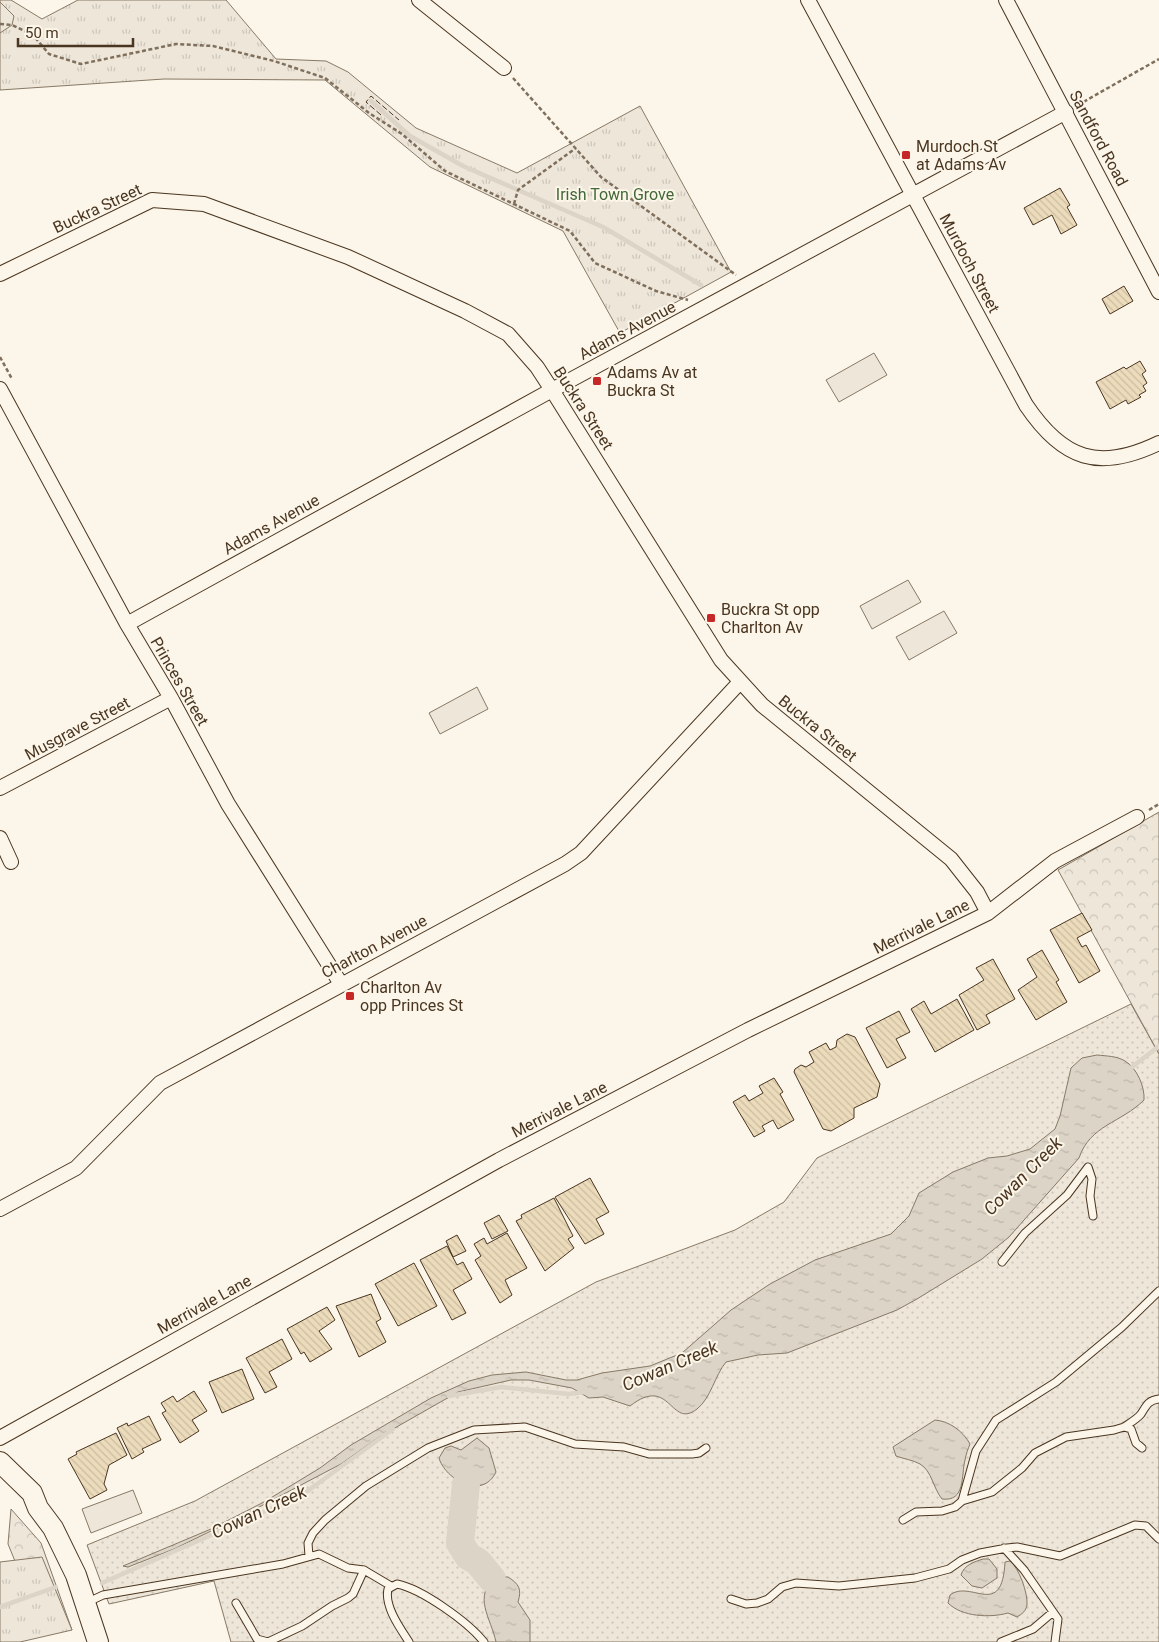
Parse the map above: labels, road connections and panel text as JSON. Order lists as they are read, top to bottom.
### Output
{
  "streets": {
    "street": [
      "Sandford Road",
      "Buckra Street",
      "Murdoch Street",
      "Adams Avenue",
      "Princes Street",
      "Musgrave Street",
      "Merrivale Lane",
      "Charlton Avenue"
    ]
  },
  "crossings": [
    ["Sandford Road", "Adams Avenue"],
    ["Buckra Street", "Adams Avenue"],
    ["Buckra Street", "Merrivale Lane"],
    ["Buckra Street", "Charlton Avenue"],
    ["Murdoch Street", "Adams Avenue"],
    ["Adams Avenue", "Princes Street"],
    ["Princes Street", "Musgrave Street"],
    ["Princes Street", "Charlton Avenue"]
  ],
  "water": ["Cowan Creek"],
  "parks": ["Irish Town Grove"],
  "places": {
    "transit": [
      "Murdoch St at Adams Av",
      "Adams Av at Buckra St",
      "Buckra St opp Charlton Av",
      "Charlton Av opp Princes St"
    ]
  },
  "scale_bar": "50 m"
}
